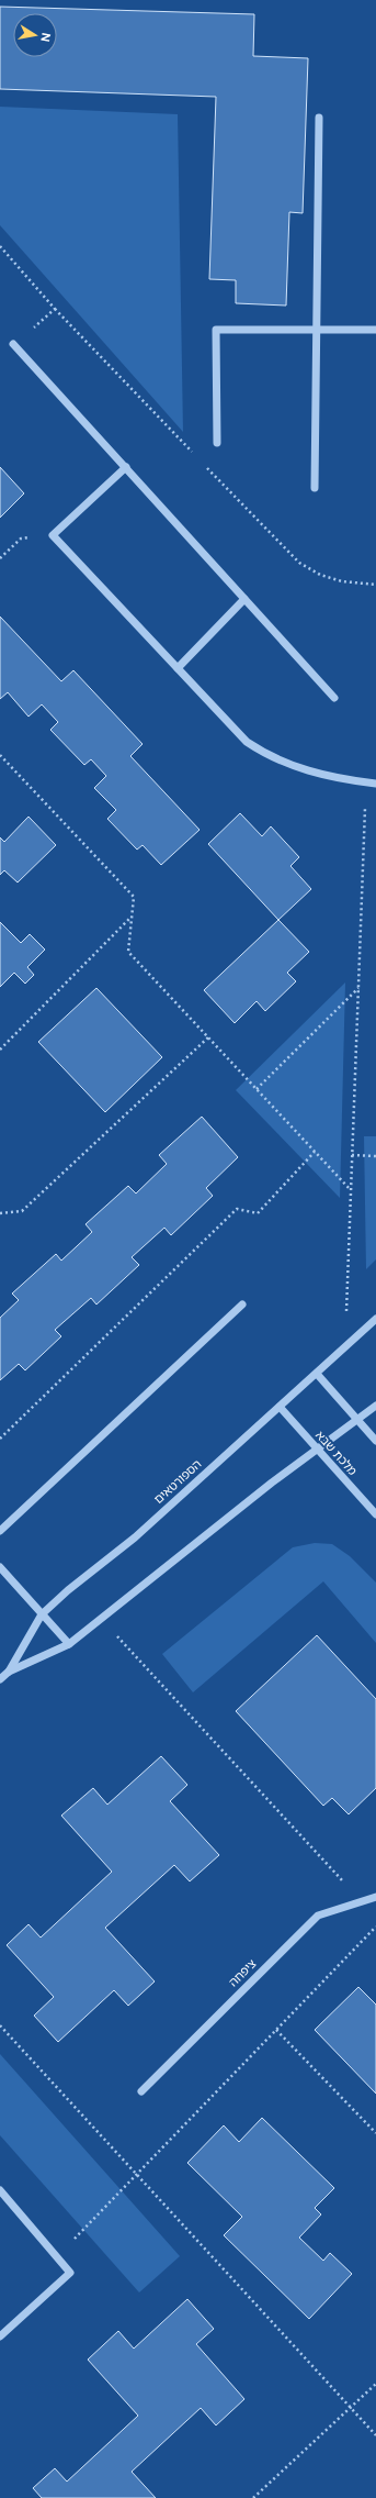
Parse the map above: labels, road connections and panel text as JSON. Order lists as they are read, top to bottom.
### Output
{
  "streets": {
    "street": ["מלכת שבא", "הספורטאים", "ציפחה"]
  },
  "crossings": [
    ["מלכת שבא", "הספורטאים"]
  ],
  "north": "right"
}
